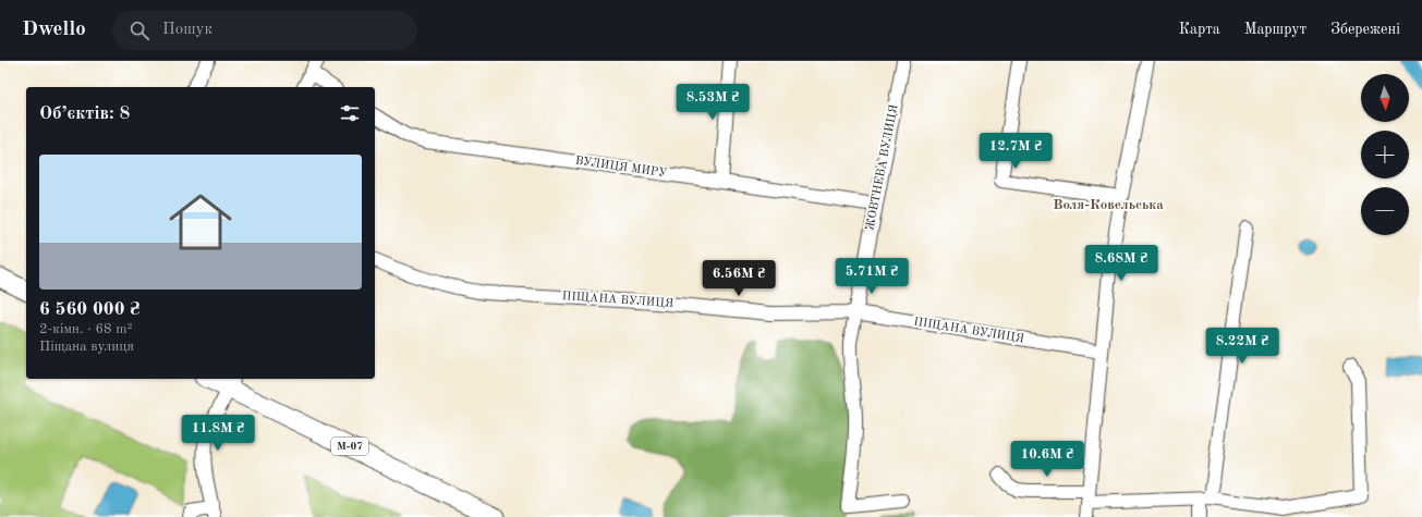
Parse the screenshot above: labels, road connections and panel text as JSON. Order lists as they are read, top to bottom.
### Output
{
  "streets": {
    "highway": ["М-07"],
    "street": ["ВУЛИЦЯ МИРУ", "ЖОВТНЕВА ВУЛИЦЯ", "ПІЩАНА ВУЛИЦЯ"]
  },
  "crossings": [
    ["ВУЛИЦЯ МИРУ", "ЖОВТНЕВА ВУЛИЦЯ"],
    ["ЖОВТНЕВА ВУЛИЦЯ", "ПІЩАНА ВУЛИЦЯ"]
  ],
  "districts": ["Воля-Ковельська"],
  "north": "bottom",
  "page": {
    "header": "Dwello",
    "search": "Пошук",
    "nav": ["Карта", "Маршрут", "Збережені"],
    "map_buttons": ["+", "−"],
    "price": [
      "8.53M ₴",
      "12.7M ₴",
      "8.68M ₴",
      "5.71M ₴",
      "6.56M ₴",
      "8.22M ₴",
      "11.8M ₴",
      "10.6M ₴"
    ],
    "heading": "Об’єктів: 8",
    "list": [
      {
        "name": "6 560 000 ₴",
        "note": "2-кімн. · 68 m² · Піщана вулиця"
      }
    ]
  }
}
